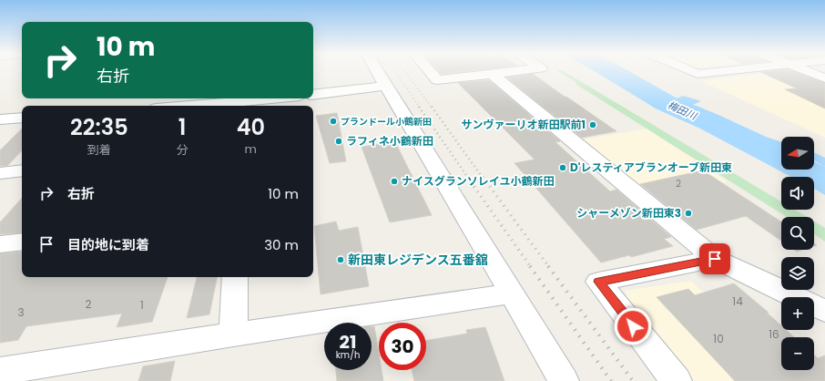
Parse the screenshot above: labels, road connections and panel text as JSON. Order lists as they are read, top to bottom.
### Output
{
  "water": ["梅田川"],
  "places": [
    "プランドール小鶴新田",
    "サンヴァーリオ新田駅前1",
    "ラフィネ小鶴新田",
    "D'レスティアブランオーブ新田東",
    "ナイスグランソレイユ小鶴新田",
    "シャーメゾン新田東3",
    "新田東レジデンス五番舘"
  ],
  "house_numbers": [
    "2",
    "14",
    "2",
    "1",
    "3",
    "16",
    "10"
  ],
  "north": "left",
  "page": {
    "turn": ["10 m", "右折"],
    "eta": [
      "22:35",
      "到着",
      "1",
      "分",
      "40",
      "m"
    ],
    "map_buttons": ["+", "−"],
    "list": [
      {
        "name": "右折",
        "value": "10 m"
      },
      {
        "name": "目的地に到着",
        "value": "30 m"
      }
    ],
    "speed": "21 km/h",
    "limit": "30"
  }
}
